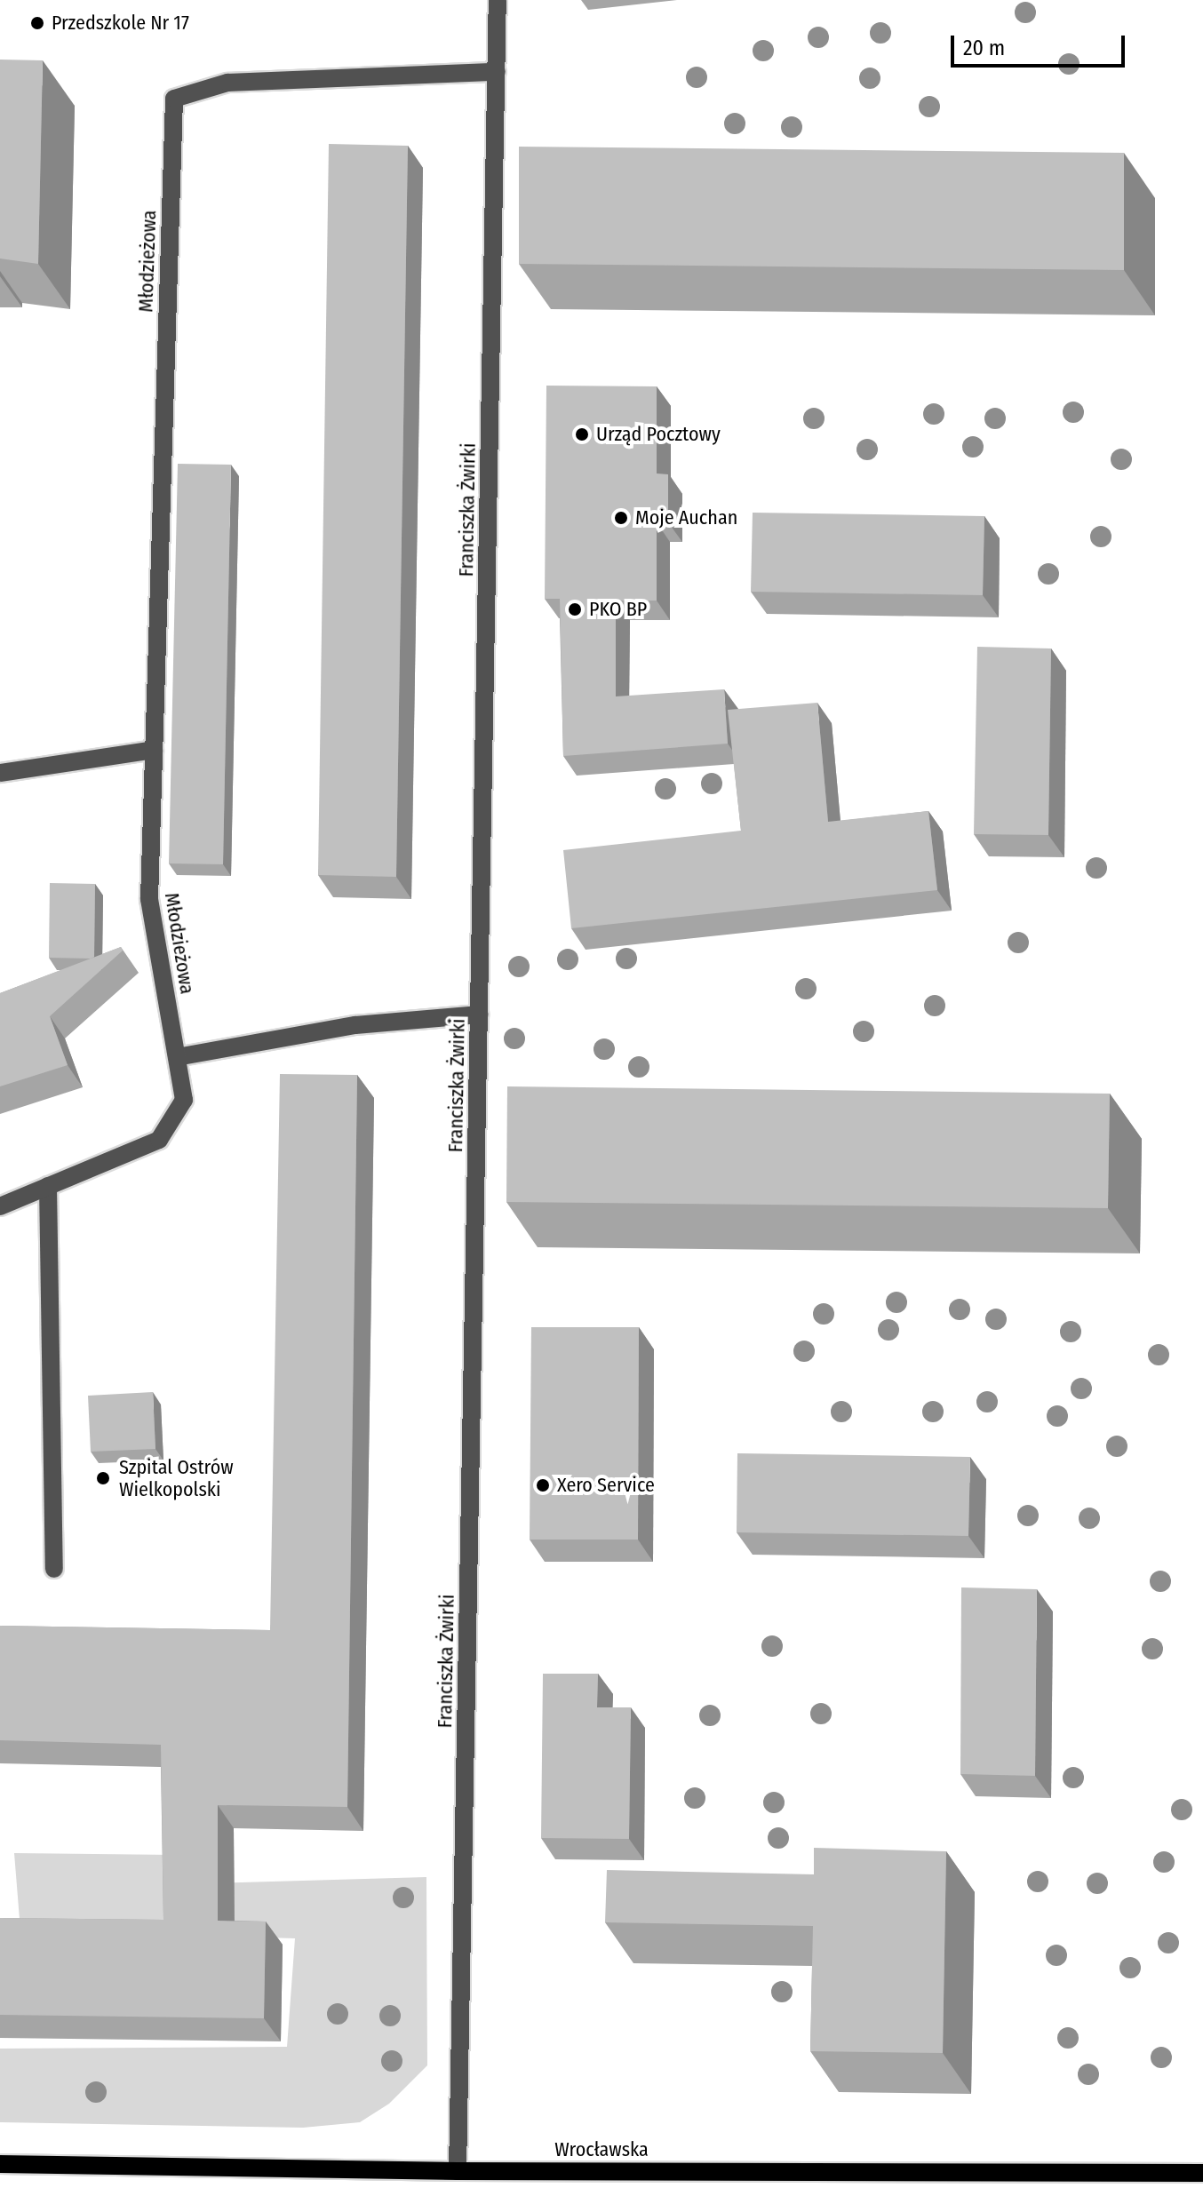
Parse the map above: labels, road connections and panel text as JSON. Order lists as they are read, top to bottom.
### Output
{
  "streets": {
    "main road": ["Wrocławska"],
    "street": ["Młodzieżowa", "Franciszka Żwirki"]
  },
  "crossings": [
    ["Młodzieżowa", "Franciszka Żwirki"],
    ["Franciszka Żwirki", "Wrocławska"]
  ],
  "places": [
    "Przedszkole Nr 17",
    "Urząd Pocztowy",
    "Moje Auchan",
    "PKO BP",
    "Szpital Ostrów Wielkopolski",
    "Xero Service"
  ],
  "scale_bar": "20 m"
}
